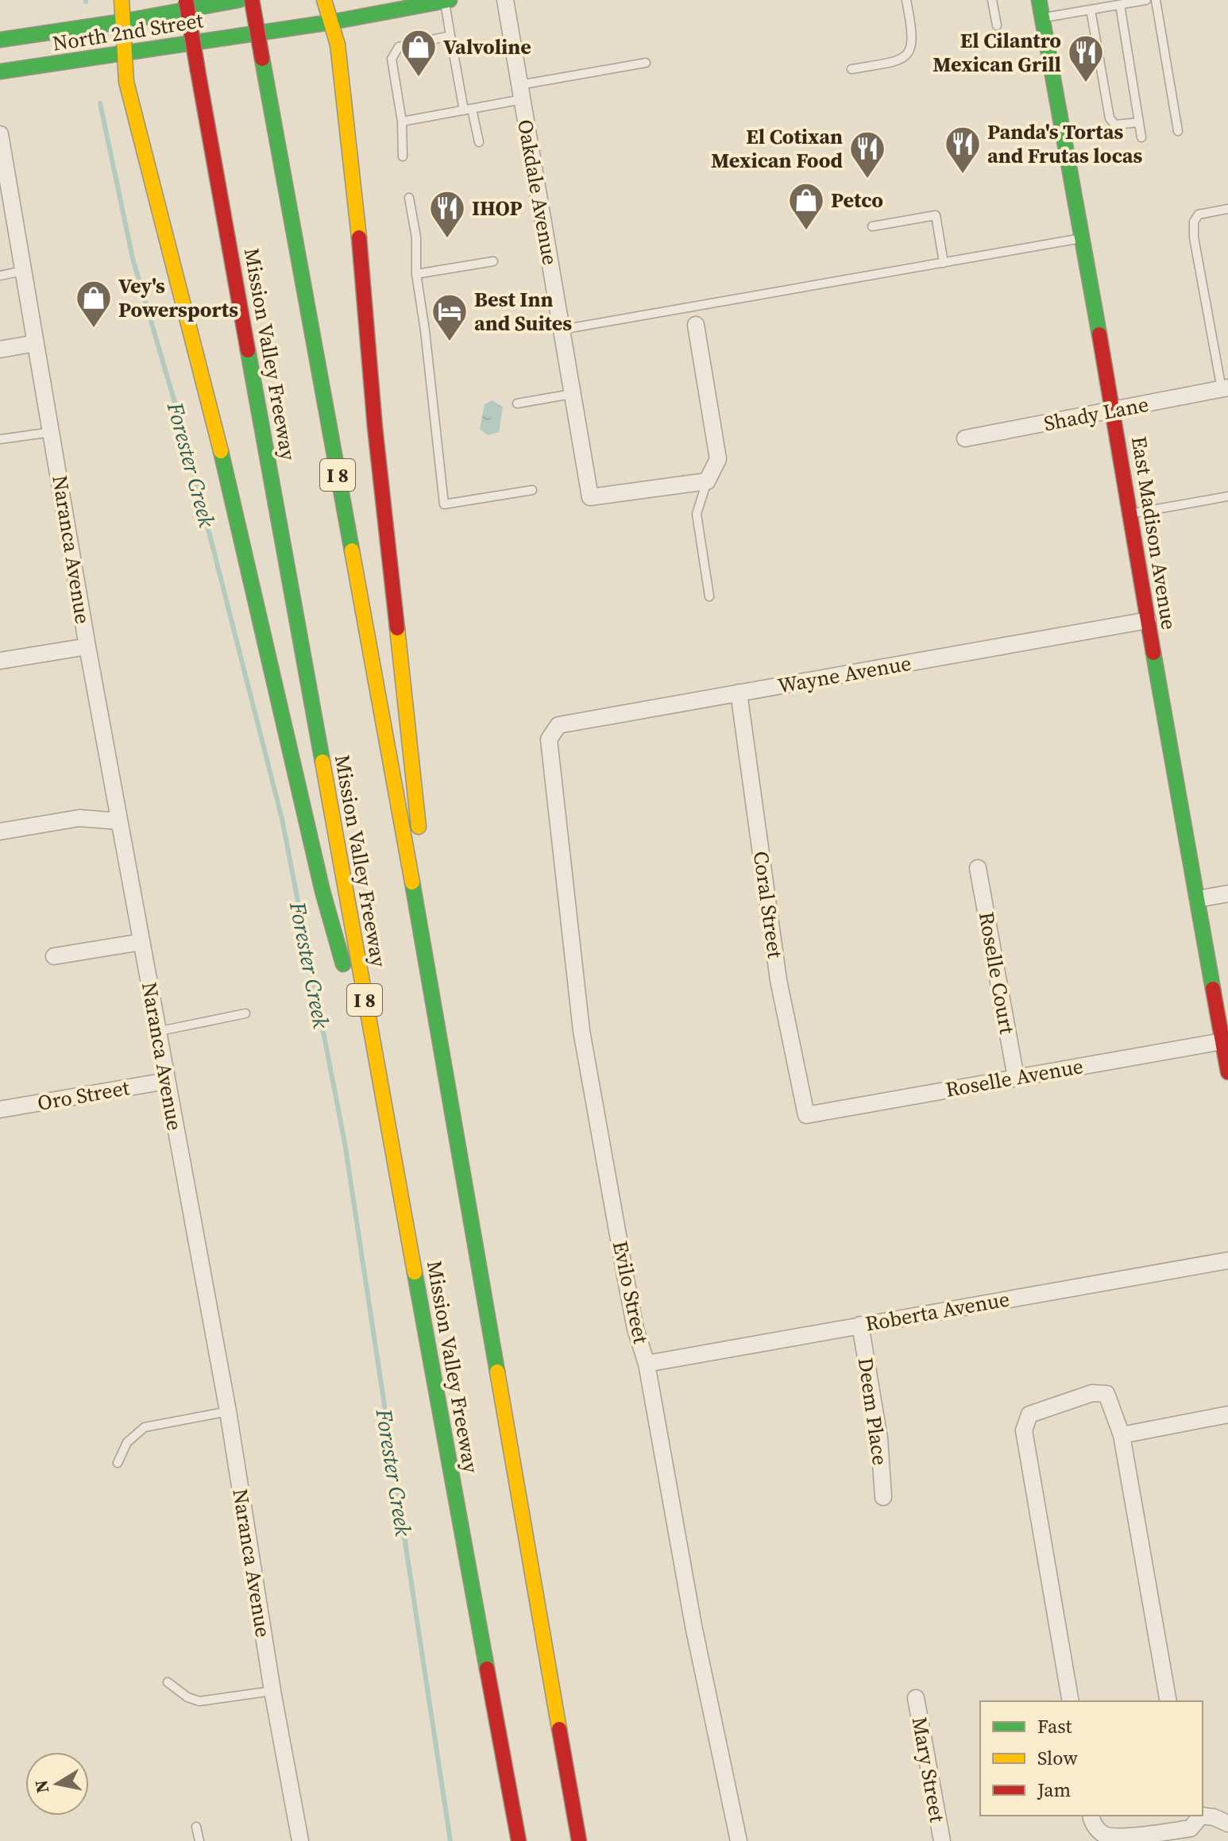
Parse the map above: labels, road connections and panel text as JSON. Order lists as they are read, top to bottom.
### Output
{
  "streets": {
    "main road": [
      "North 2nd Street",
      "Mission Valley Freeway",
      "I 8",
      "East Madison Avenue"
    ],
    "street": [
      "Oakdale Avenue",
      "Shady Lane",
      "Naranca Avenue",
      "Wayne Avenue",
      "Coral Street",
      "Roselle Court",
      "Roselle Avenue",
      "Oro Street",
      "Evilo Street",
      "Roberta Avenue",
      "Deem Place",
      "Mary Street"
    ]
  },
  "crossings": [
    ["Shady Lane", "East Madison Avenue"],
    ["East Madison Avenue", "Wayne Avenue"],
    ["East Madison Avenue", "Roselle Avenue"],
    ["Naranca Avenue", "Oro Street"],
    ["Wayne Avenue", "Coral Street"],
    ["Wayne Avenue", "Evilo Street"],
    ["Coral Street", "Roselle Avenue"],
    ["Roselle Court", "Roselle Avenue"],
    ["Evilo Street", "Roberta Avenue"],
    ["Roberta Avenue", "Deem Place"]
  ],
  "water": ["Forester Creek"],
  "places": {
    "shop": ["Valvoline", "Petco", "Vey's Powersports"],
    "restaurant": [
      "El Cilantro Mexican Grill",
      "Panda's Tortas and Frutas locas",
      "El Cotixan Mexican Food",
      "IHOP"
    ],
    "hotel": ["Best Inn and Suites"]
  },
  "legend": ["Fast", "Slow", "Jam"],
  "north": "left"
}
